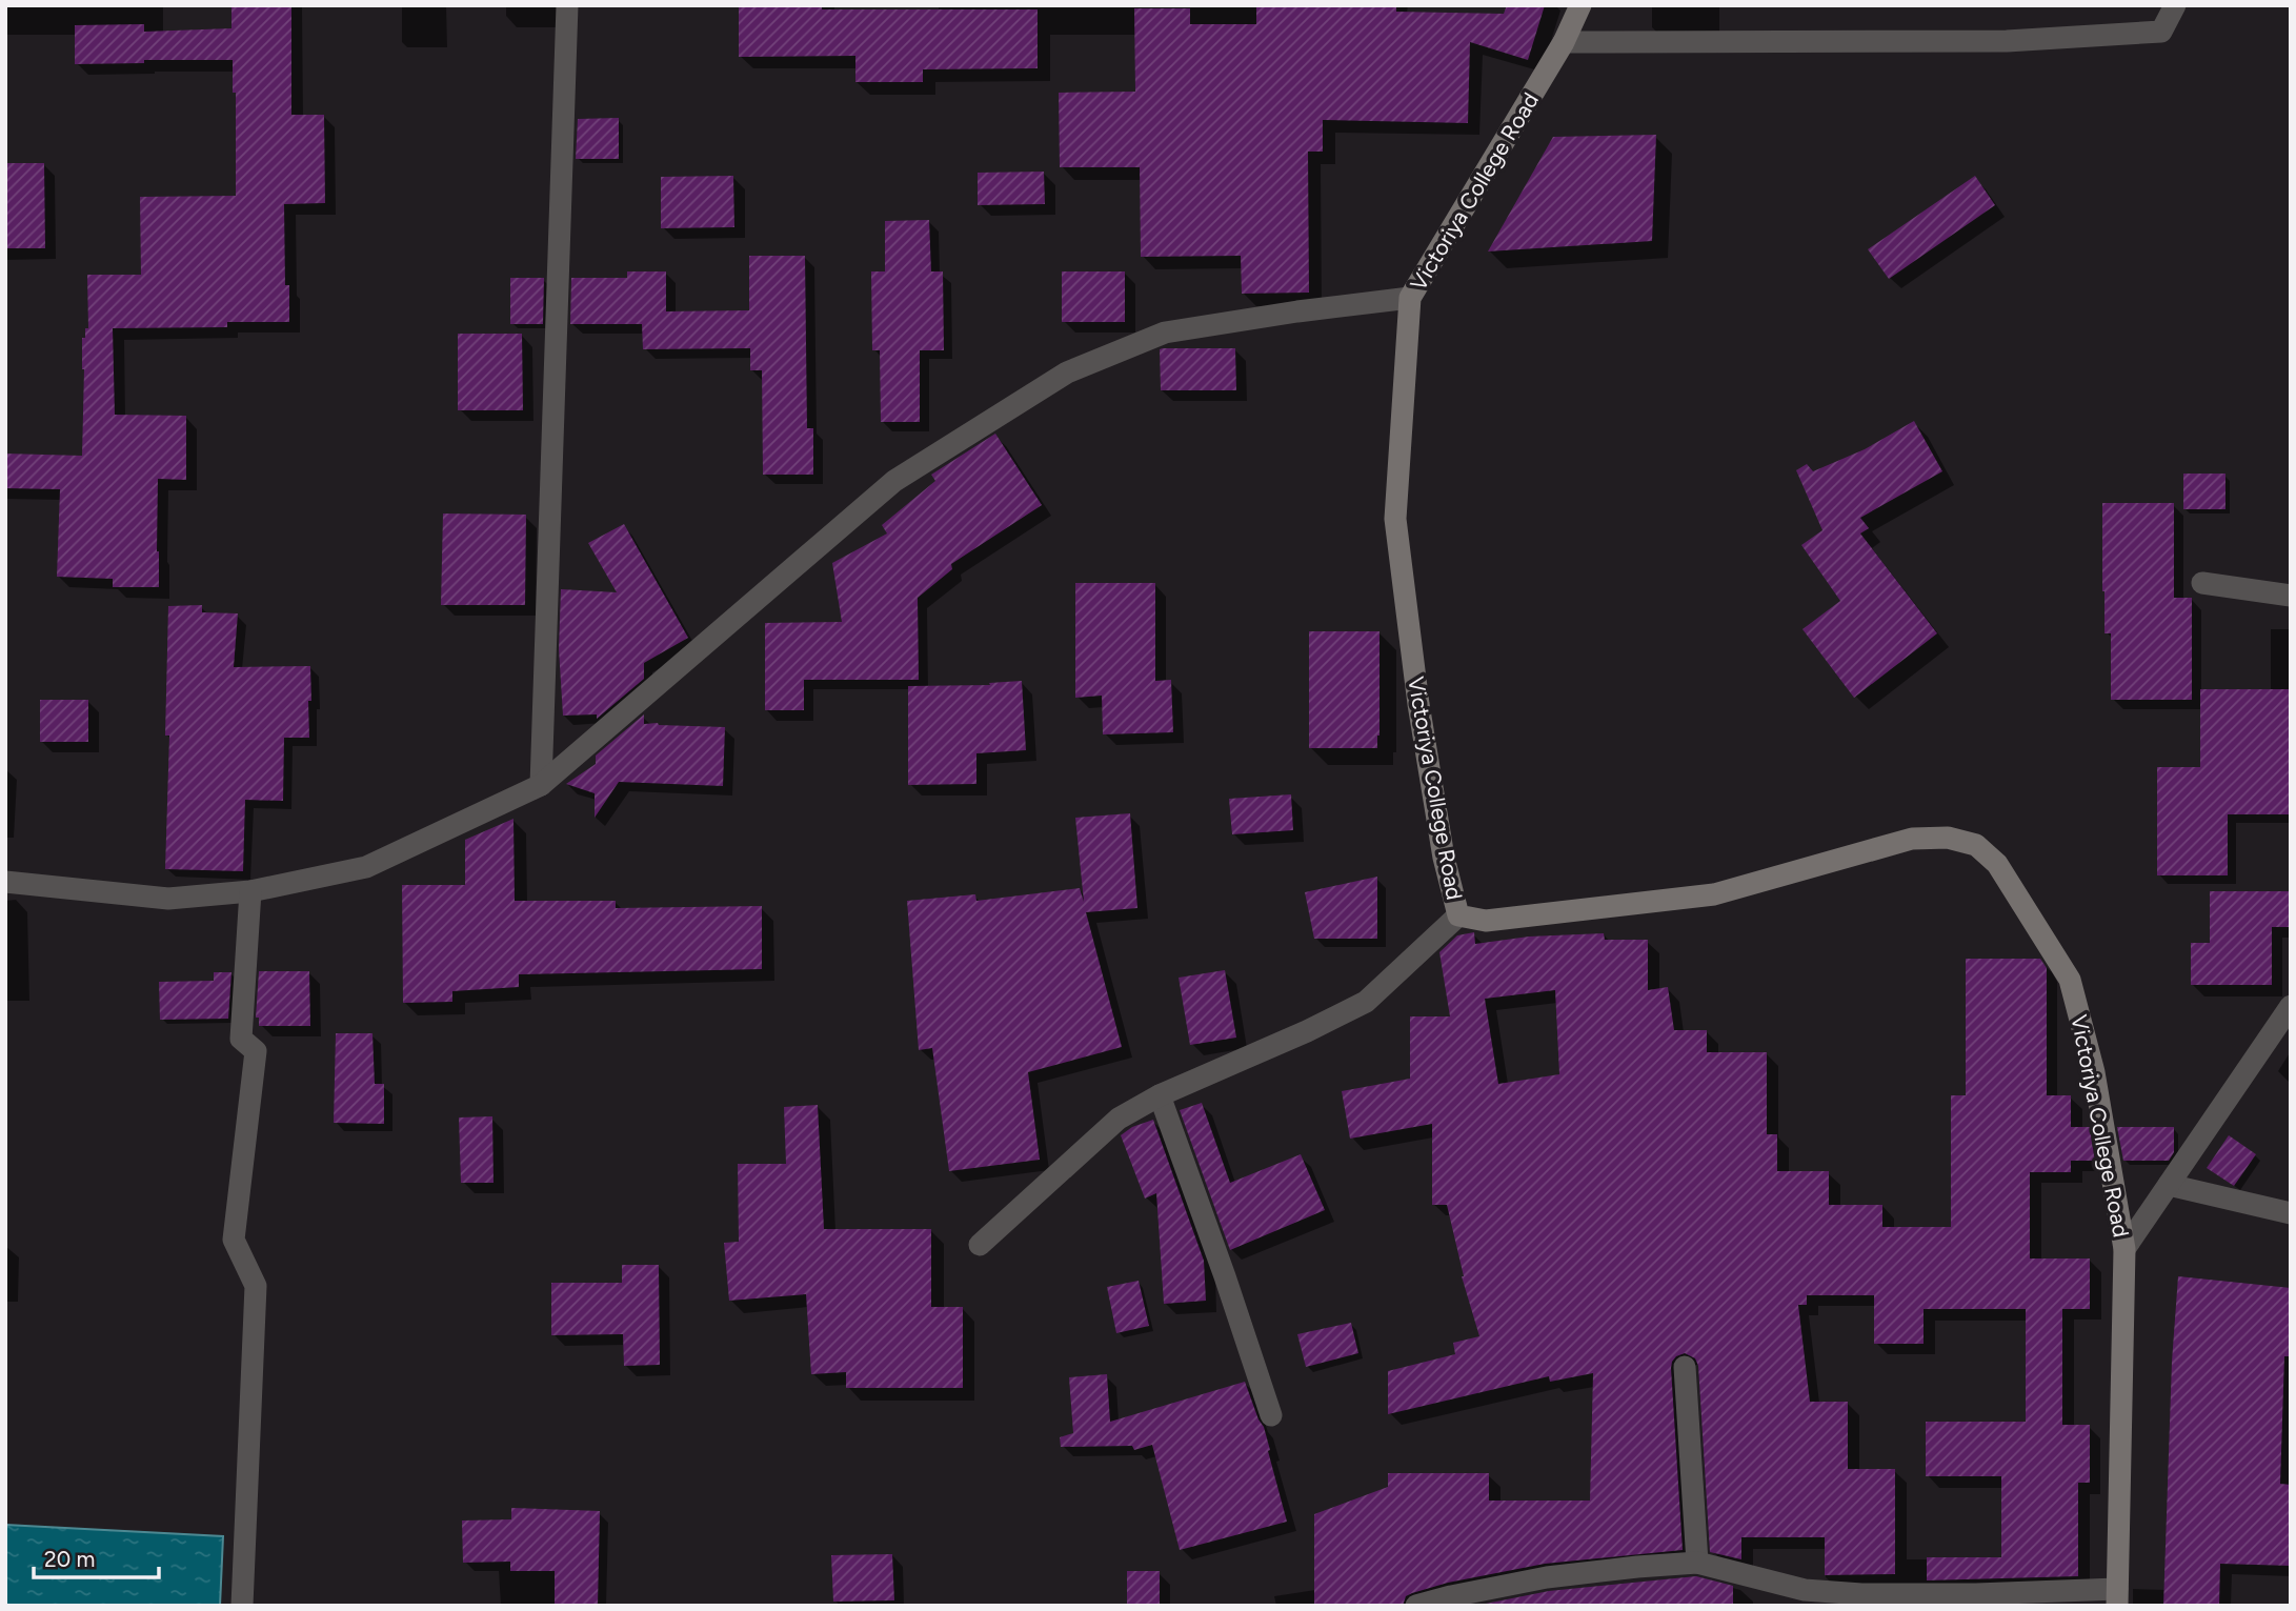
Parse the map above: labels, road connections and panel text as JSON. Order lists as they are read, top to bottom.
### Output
{
  "streets": {
    "street": ["Victoriya College Road"]
  },
  "scale_bar": "20 m"
}
